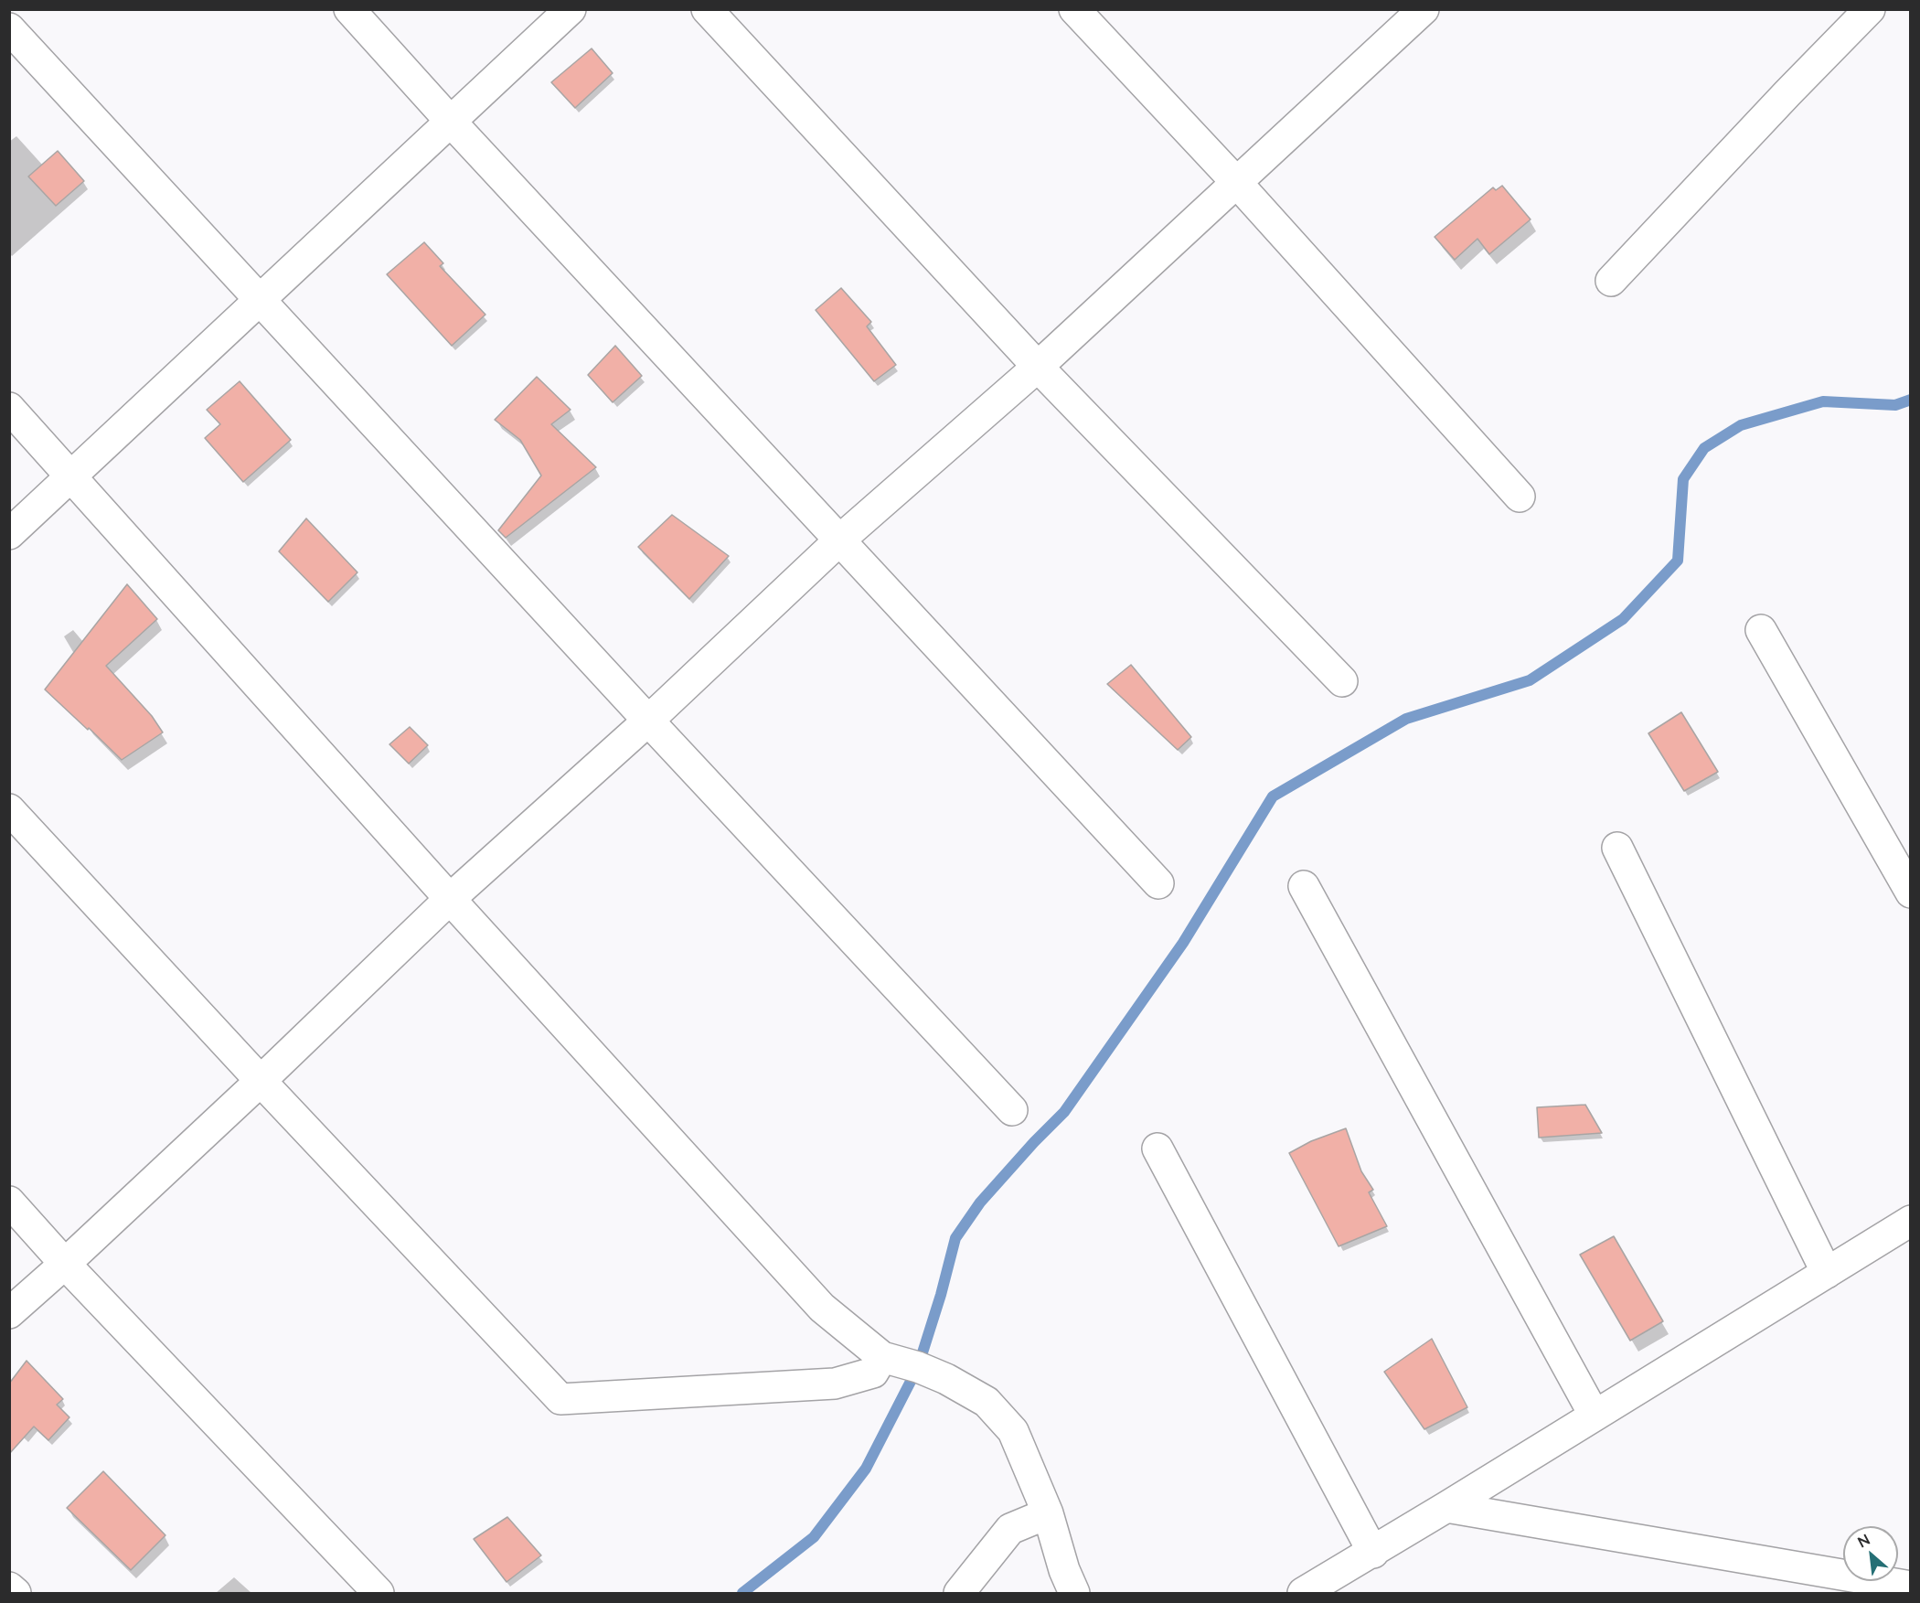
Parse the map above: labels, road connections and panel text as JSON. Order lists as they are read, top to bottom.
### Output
{
  "north": "top left"
}
